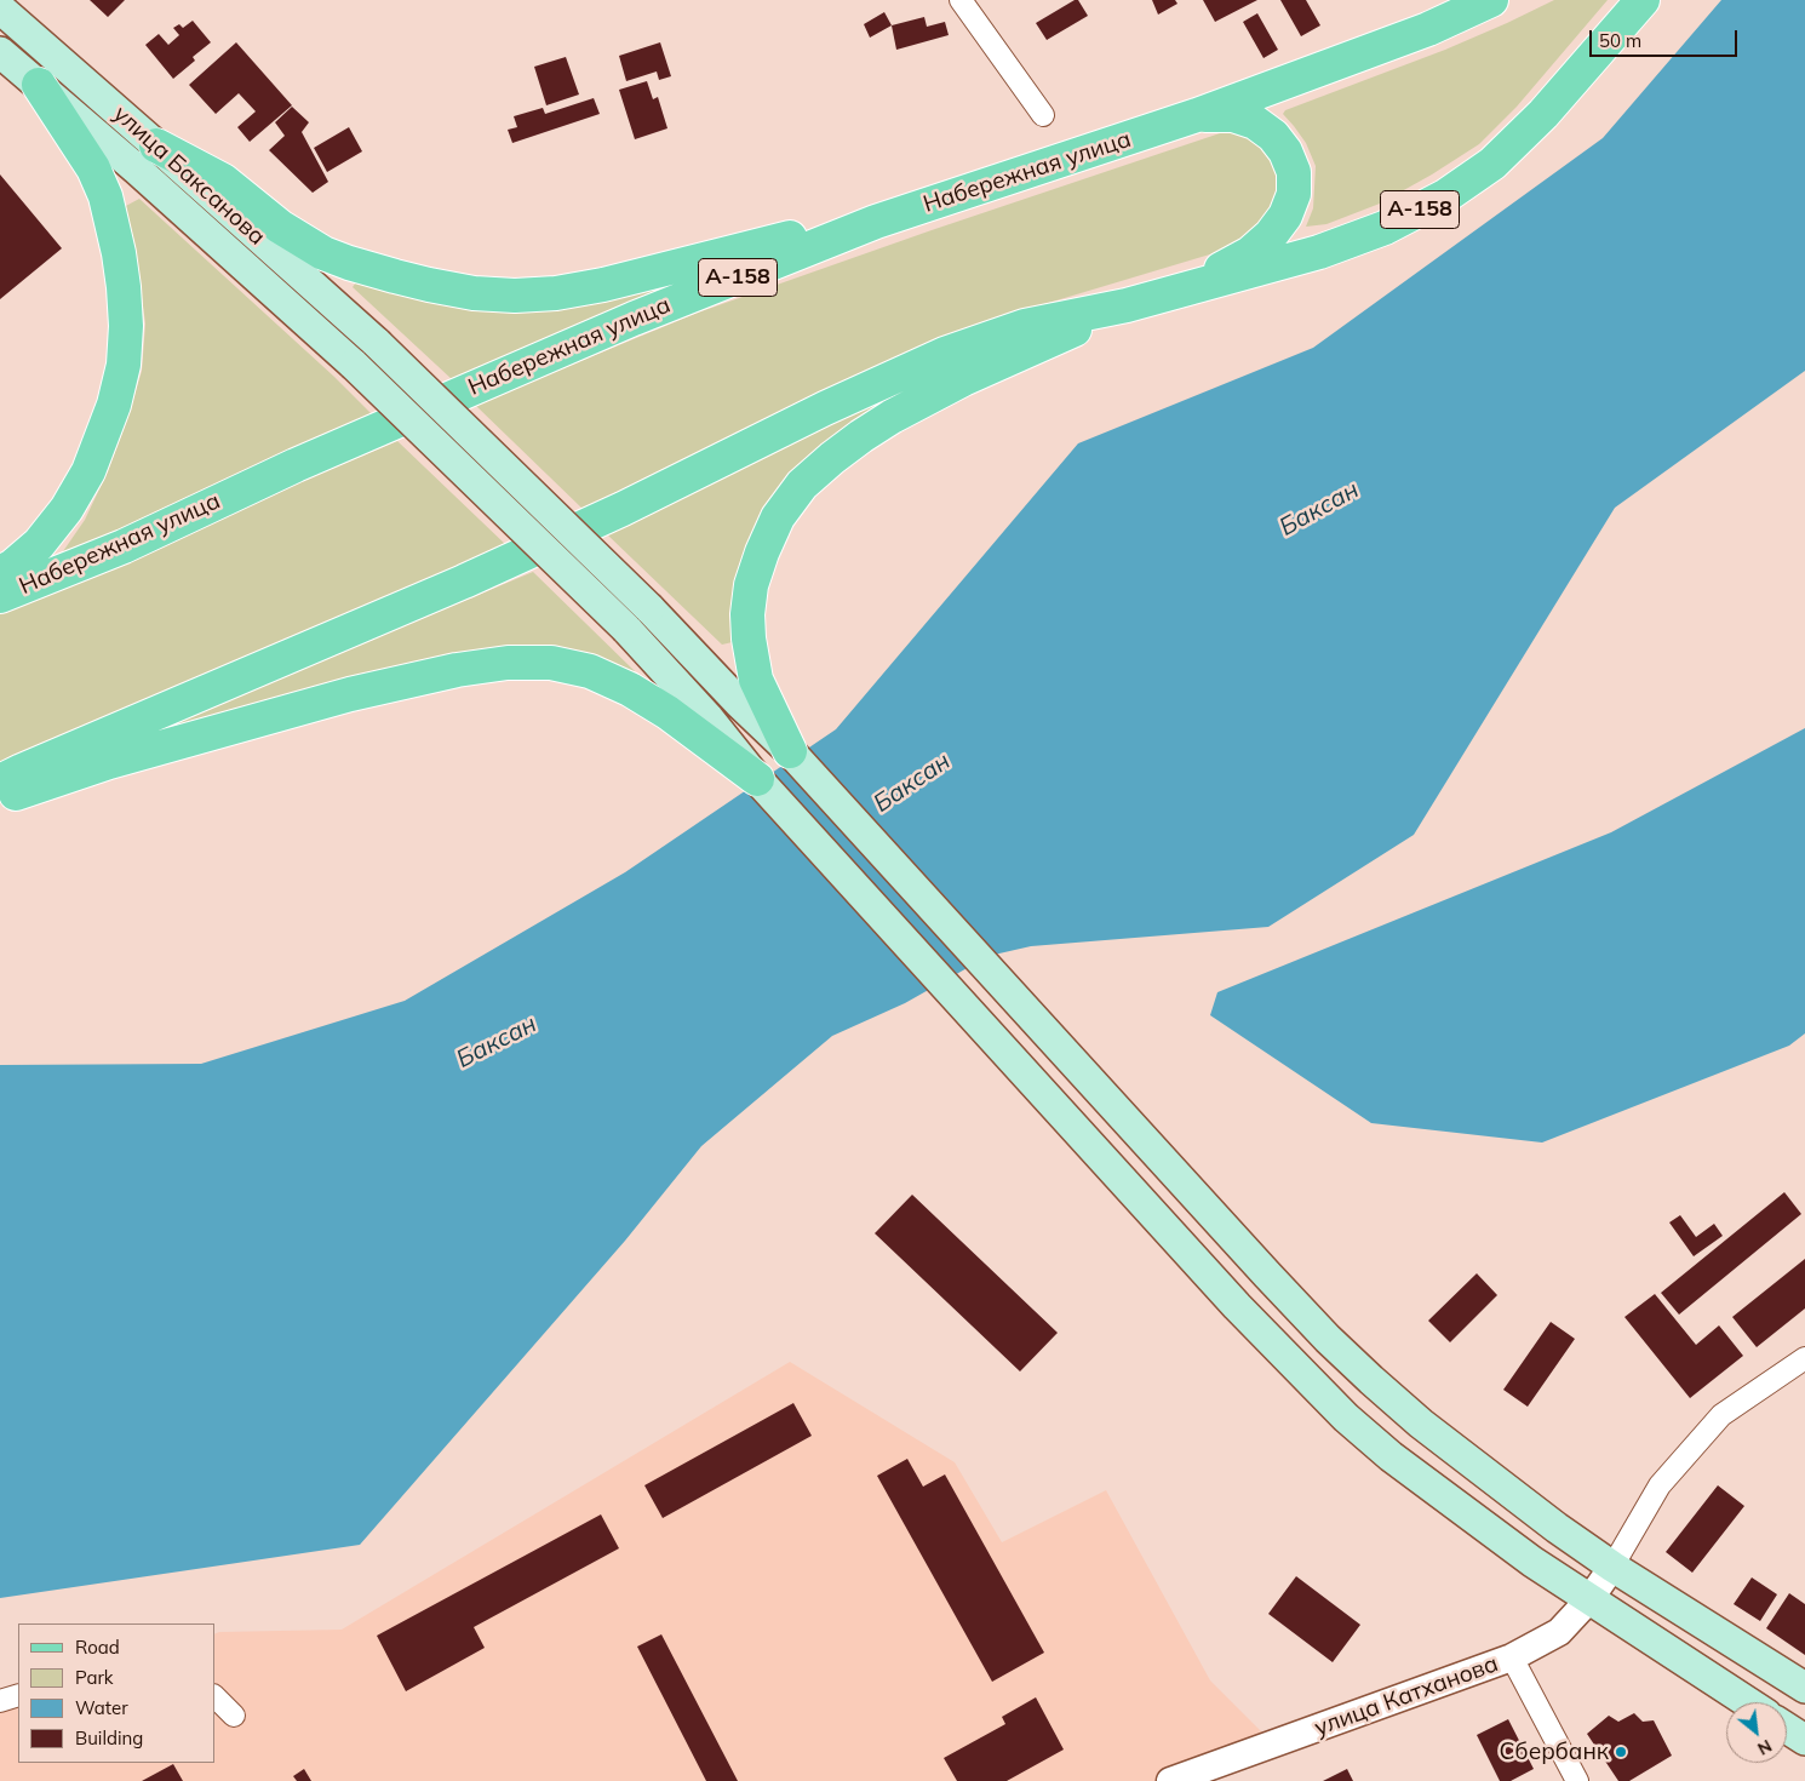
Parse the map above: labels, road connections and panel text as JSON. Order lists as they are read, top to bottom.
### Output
{
  "streets": {
    "main road": ["Набережная улица", "улица Баксанова", "А-158"],
    "street": ["улица Катханова"]
  },
  "crossings": [
    ["улица Баксанова", "улица Катханова"]
  ],
  "water": ["Баксан"],
  "places": ["Сбербанк"],
  "legend": [
    "Road",
    "Park",
    "Water",
    "Building"
  ],
  "scale_bar": "50 m",
  "north": "bottom right"
}
